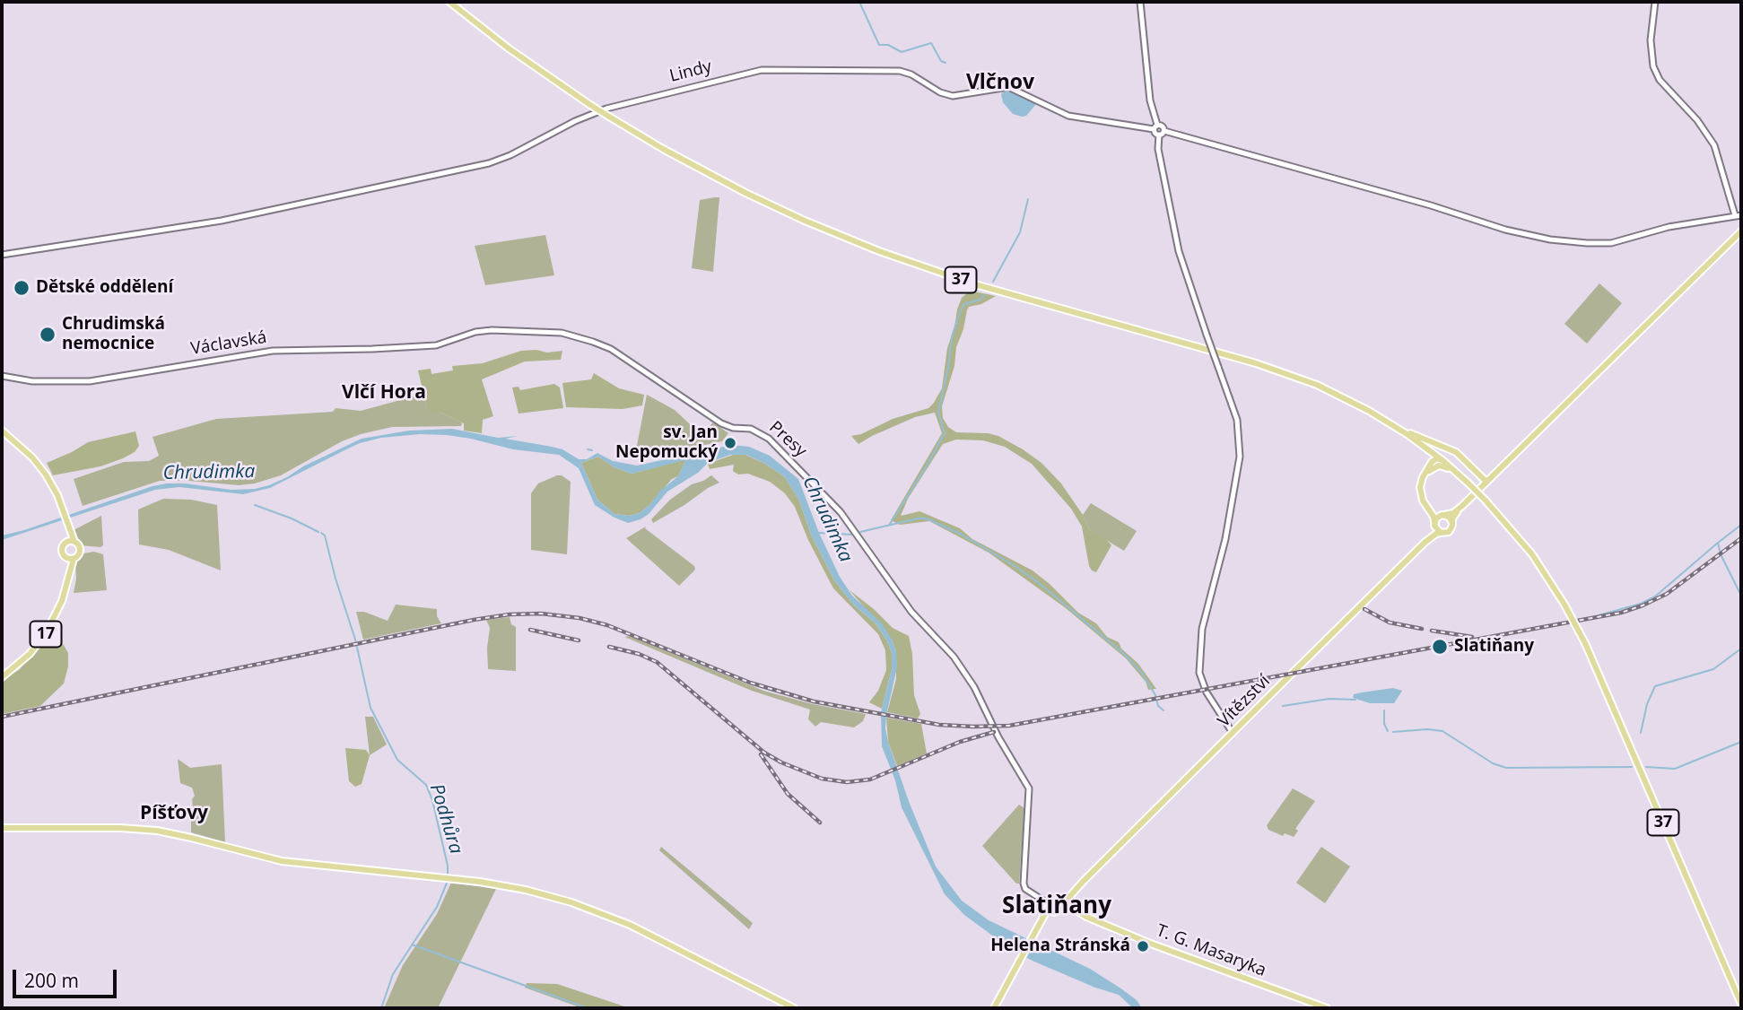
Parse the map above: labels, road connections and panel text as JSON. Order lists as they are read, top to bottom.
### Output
{
  "streets": {
    "main road": [
      "37",
      "17",
      "Vítězství",
      "T. G. Masaryka"
    ],
    "street": ["Lindy", "Václavská", "Presy"]
  },
  "crossings": [
    ["Václavská", "Presy"],
    ["Vítězství", "T. G. Masaryka"]
  ],
  "districts": [
    "Vlčnov",
    "Vlčí Hora",
    "Píšťovy",
    "Slatiňany"
  ],
  "water": ["Chrudimka", "Podhůra"],
  "places": [
    "Dětské oddělení",
    "Chrudimská nemocnice",
    "sv. Jan Nepomucký",
    "Slatiňany",
    "Helena Stránská"
  ],
  "scale_bar": "200 m"
}
